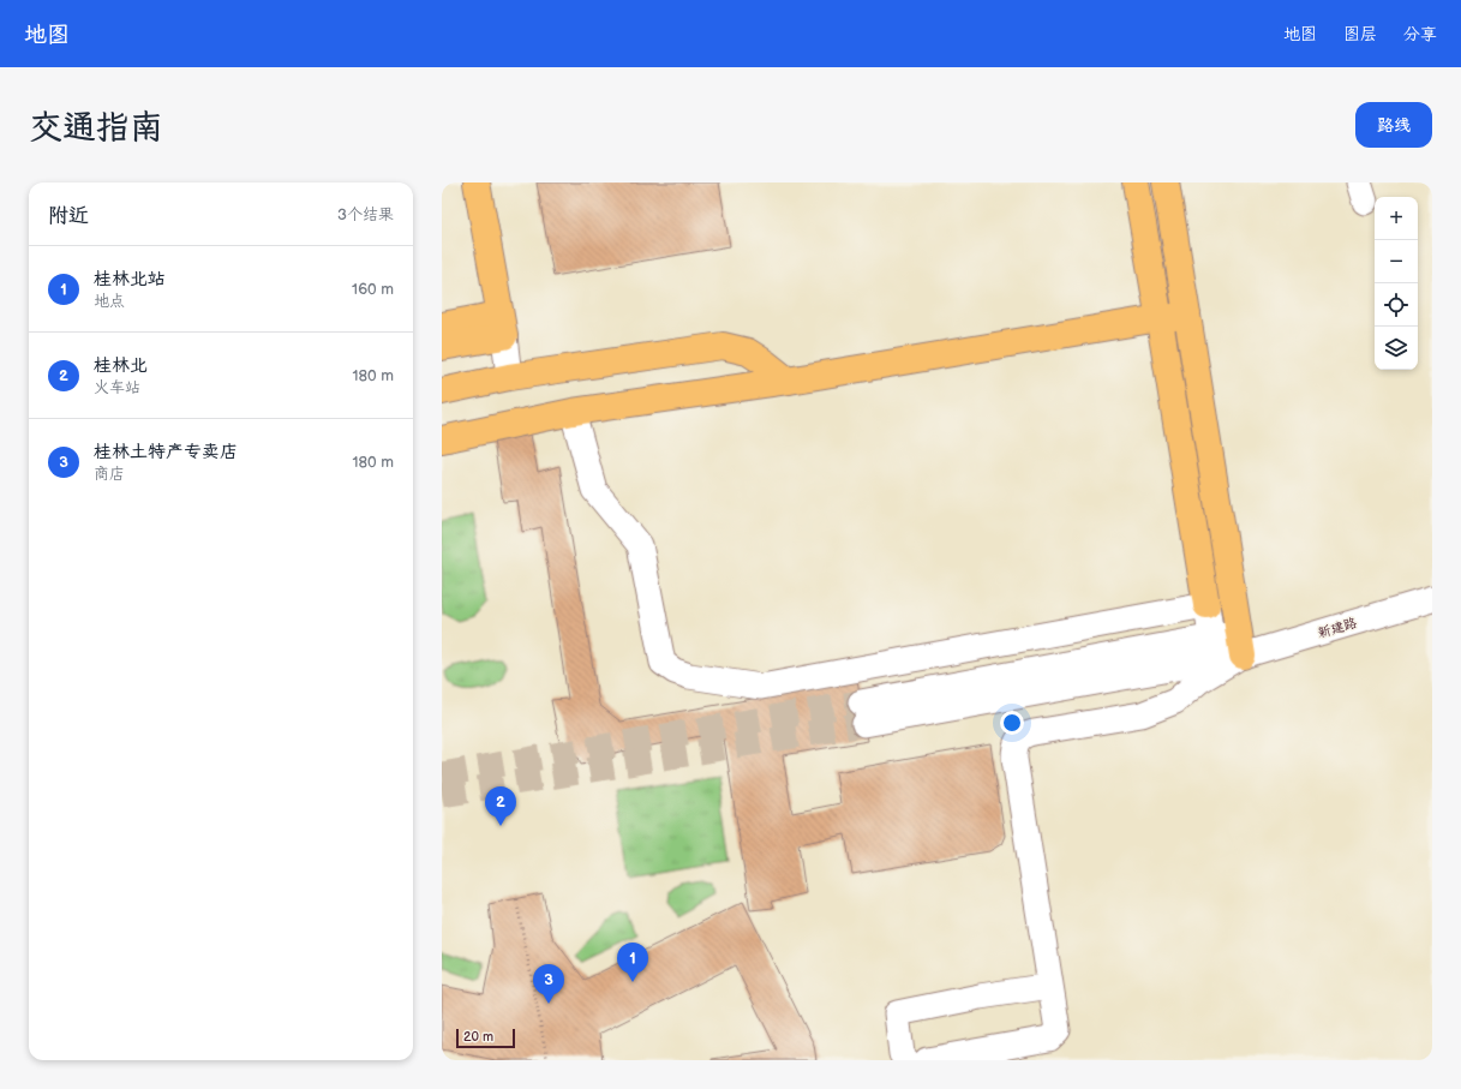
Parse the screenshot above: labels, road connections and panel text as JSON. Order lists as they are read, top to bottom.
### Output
{
  "streets": {
    "street": ["新建路"]
  },
  "scale_bar": "20 m",
  "page": {
    "header": "地图",
    "nav": ["地图", "图层", "分享"],
    "buttons": "路线",
    "title": "交通指南",
    "heading": ["附近", "3个结果"],
    "map_buttons": ["+", "−"],
    "list": [
      {
        "mark": "1",
        "name": "桂林北站",
        "note": "地点",
        "value": "160 m"
      },
      {
        "mark": "2",
        "name": "桂林北",
        "note": "火车站",
        "value": "180 m"
      },
      {
        "mark": "3",
        "name": "桂林土特产专卖店",
        "note": "商店",
        "value": "180 m"
      }
    ],
    "pins": ["2", "1", "3"],
    "scale": "20 m"
  }
}
